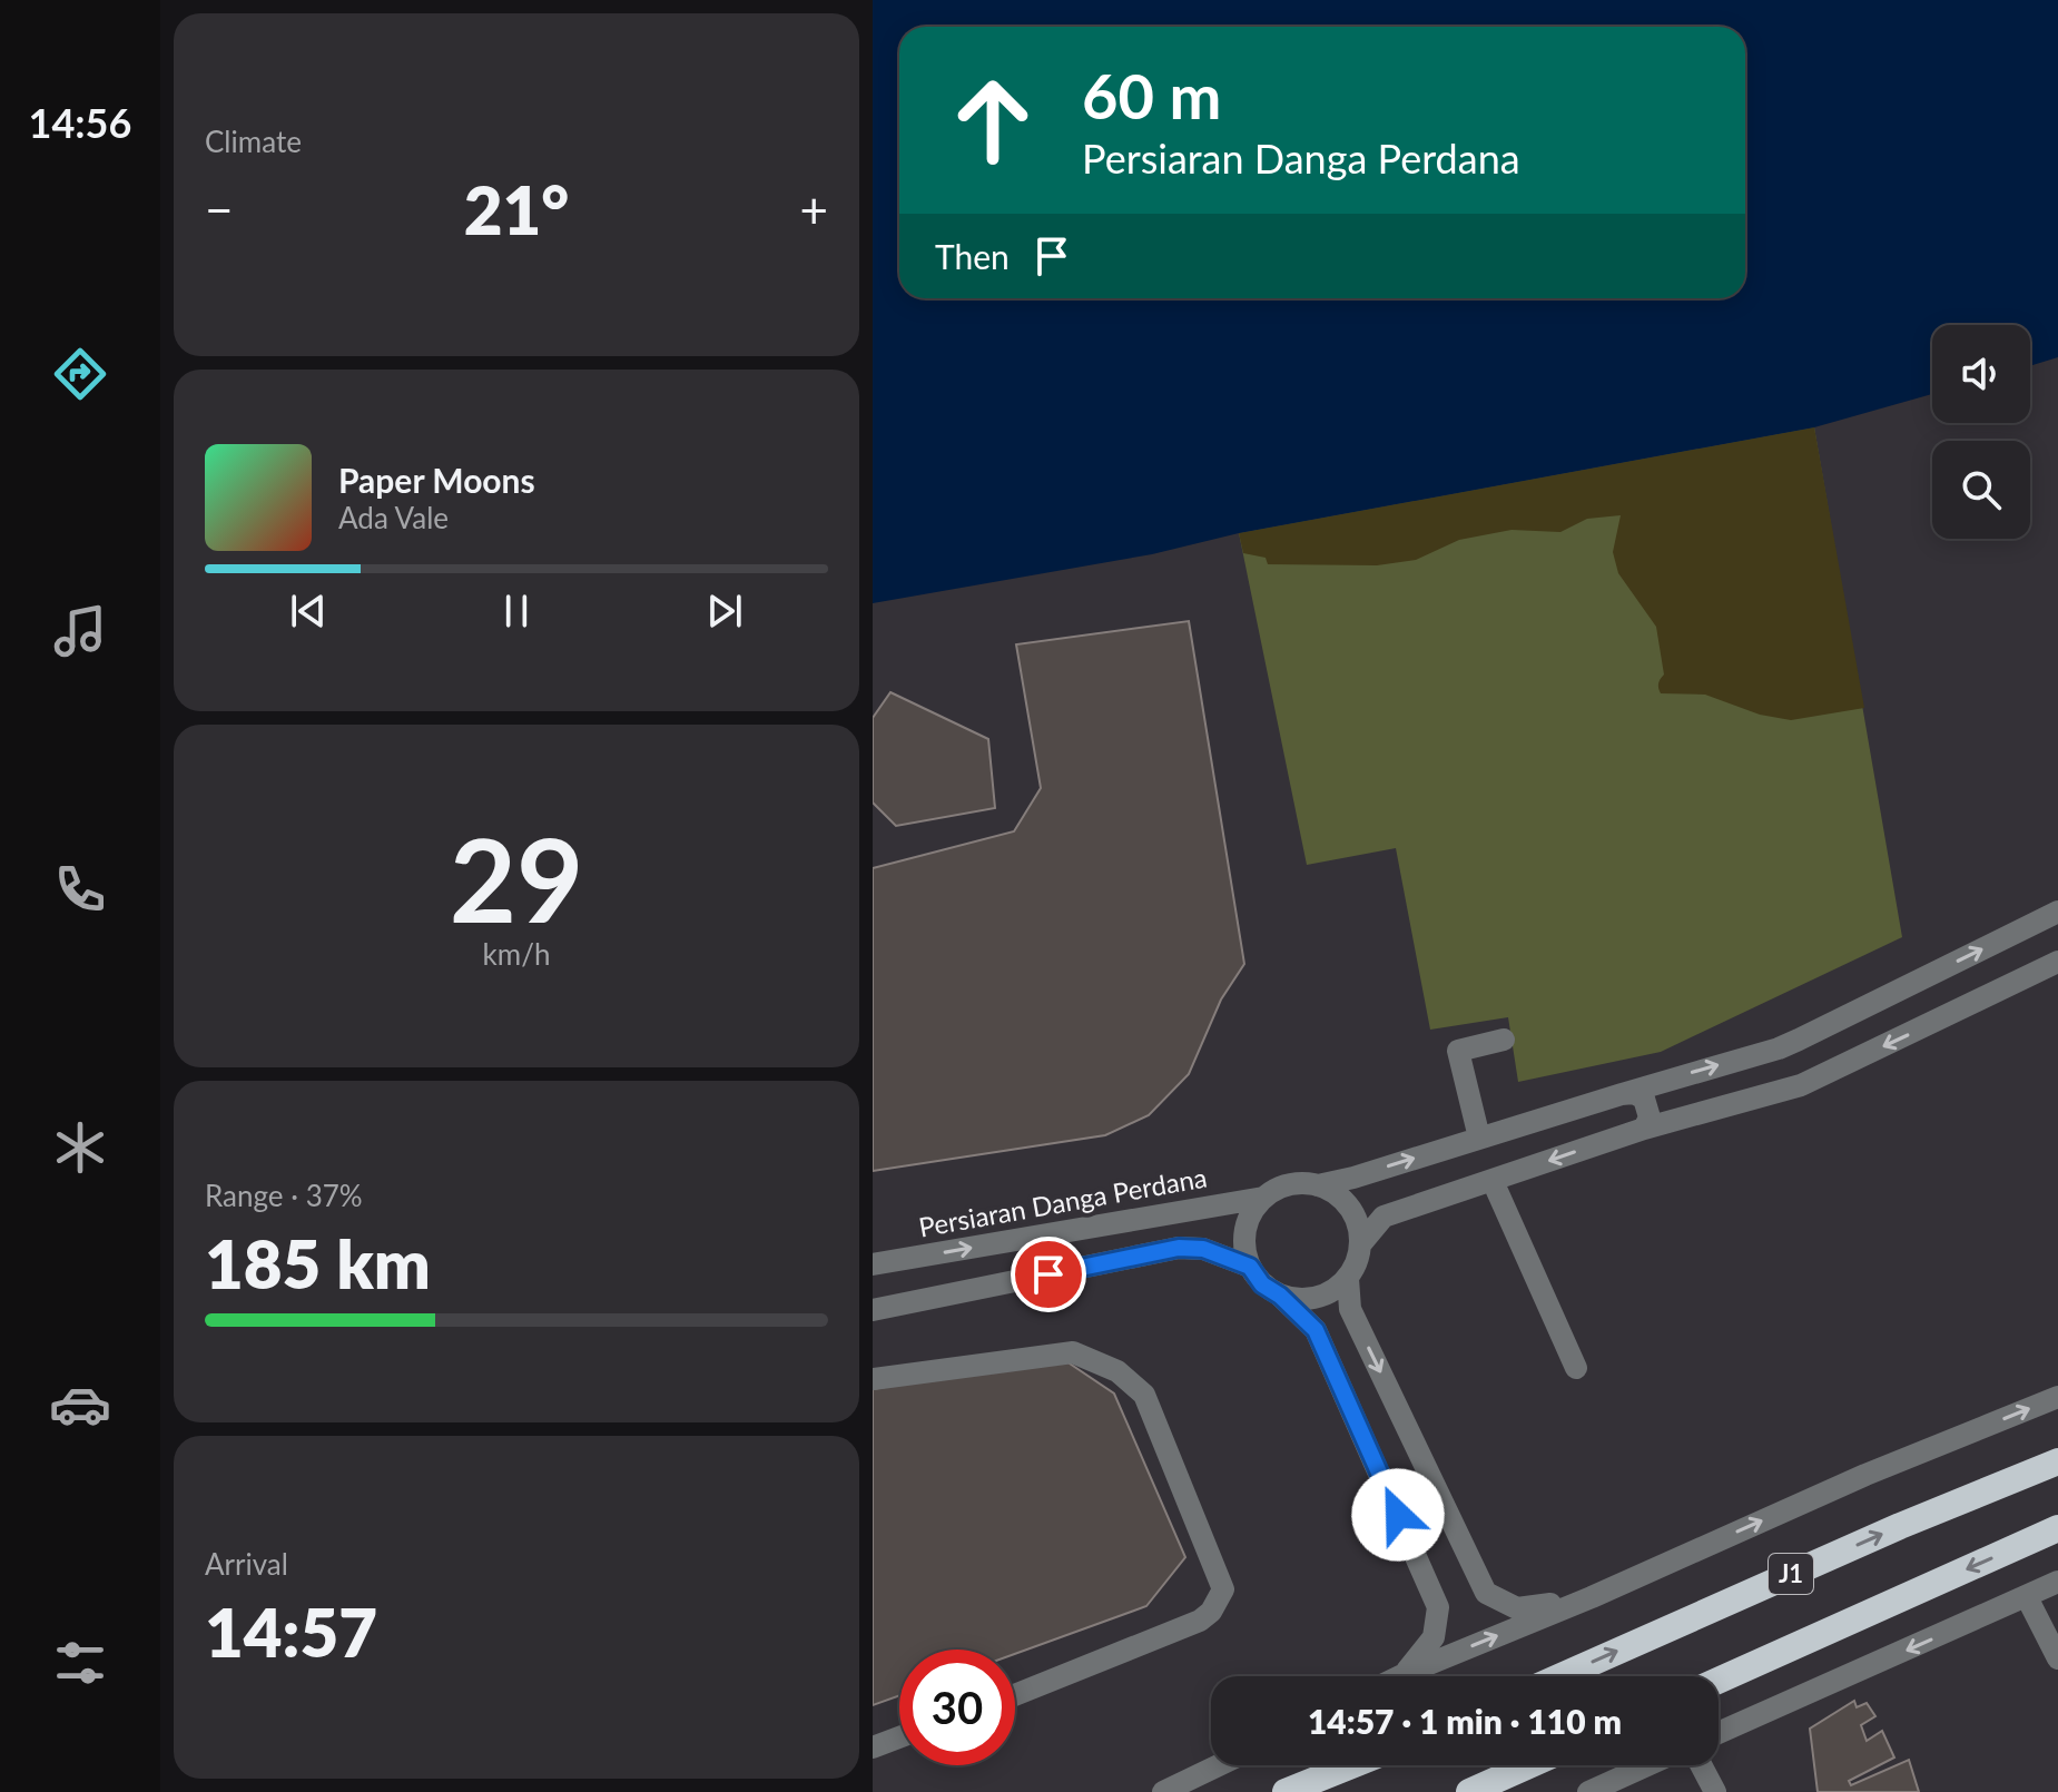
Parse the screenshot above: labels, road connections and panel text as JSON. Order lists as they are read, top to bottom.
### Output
{
  "streets": {
    "highway": ["J1"],
    "street": ["Persiaran Danga Perdana"]
  },
  "page": {
    "tabs": "14:56",
    "tile": [
      "Climate",
      ["29", "km/h"],
      ["Range · 37%", "185 km"],
      ["Arrival", "14:57"]
    ],
    "turn": ["60 m", "Persiaran Danga Perdana"],
    "heat": ["−", "21°", "+"],
    "then": "Then",
    "song": ["Paper Moons", "Ada Vale"],
    "limit": "30",
    "trip": "14:57 · 1 min · 110 m"
  }
}
